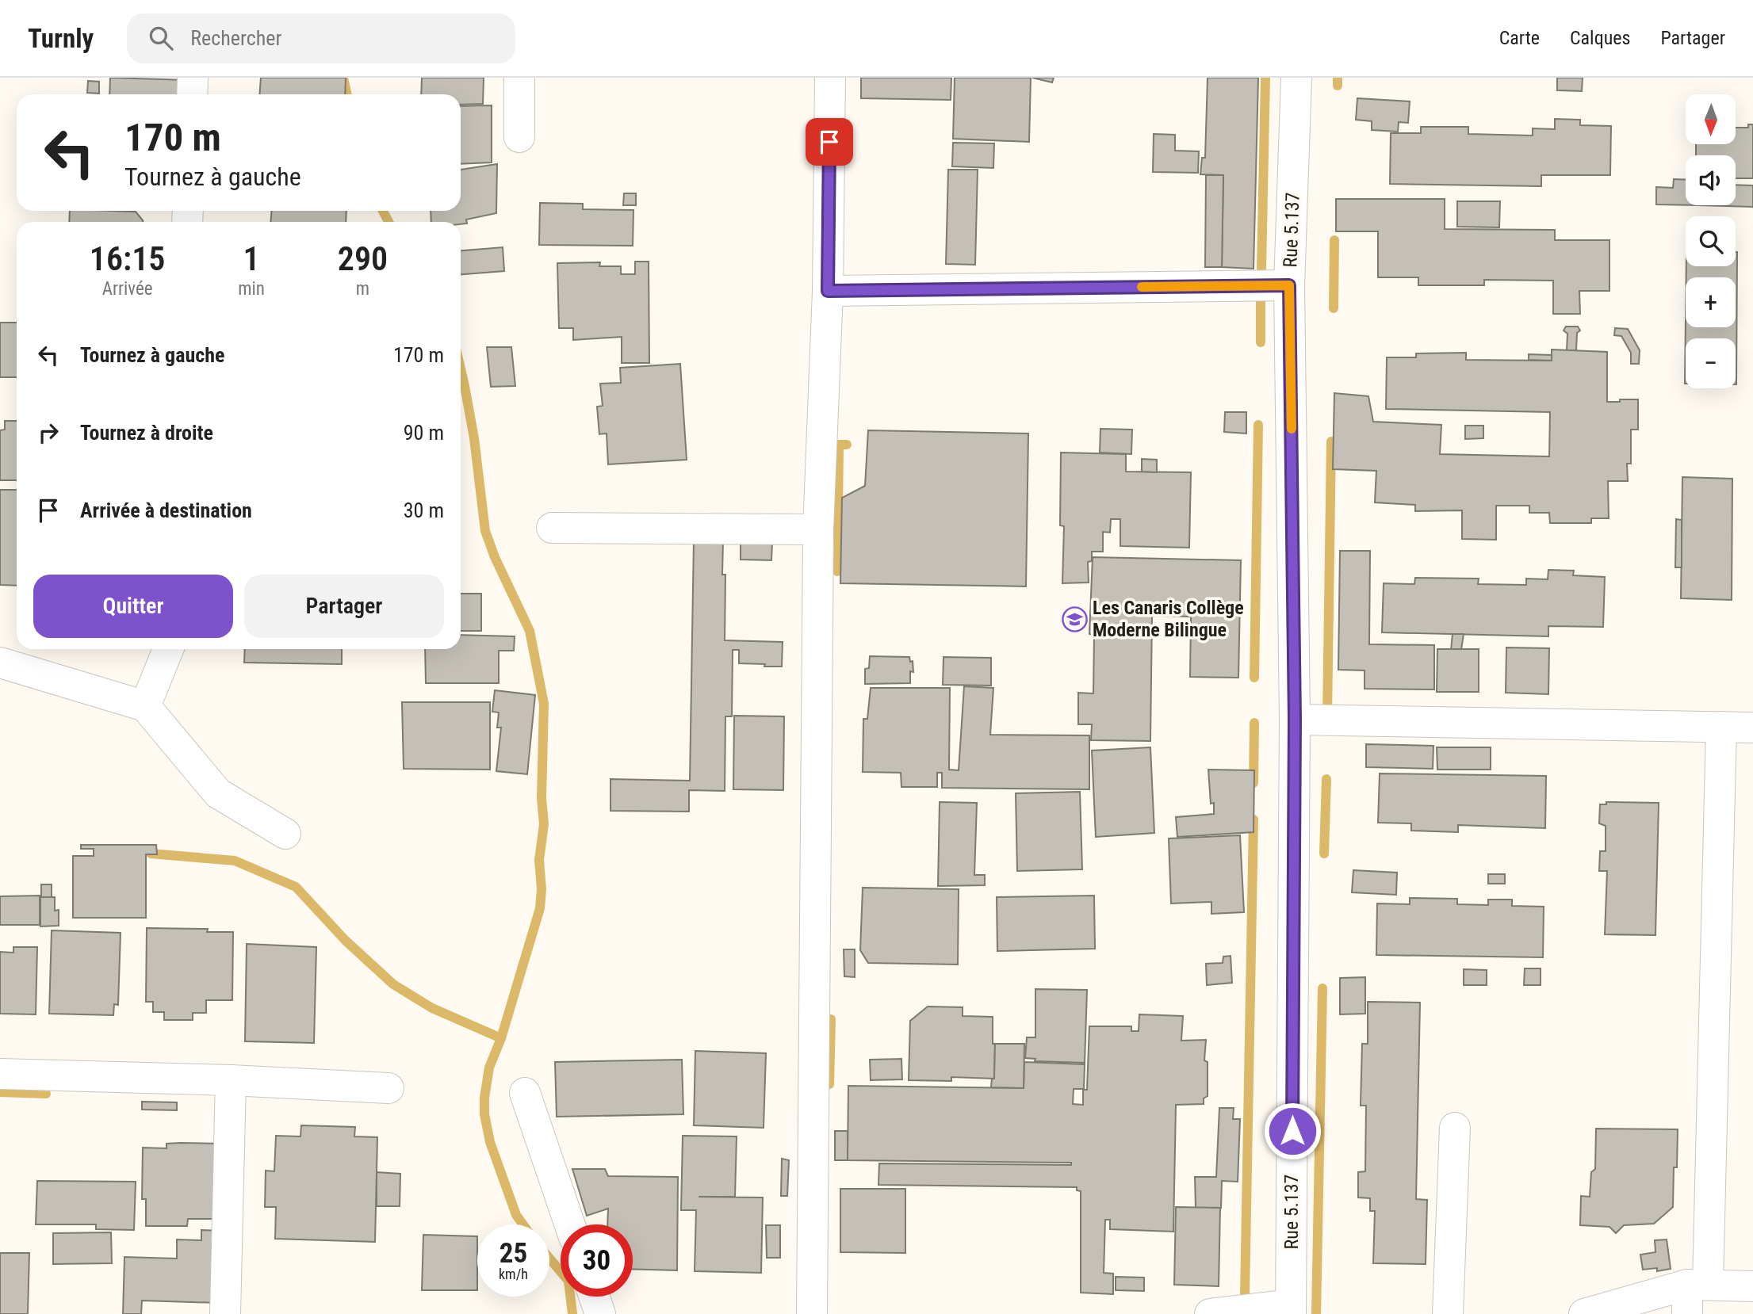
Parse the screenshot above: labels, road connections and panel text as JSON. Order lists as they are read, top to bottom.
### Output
{
  "streets": {
    "street": ["Rue 5.137"]
  },
  "places": {
    "school or university": ["Les Canaris Collège Moderne Bilingue"]
  },
  "north": "bottom",
  "page": {
    "header": "Turnly",
    "search": "Rechercher",
    "nav": ["Carte", "Calques", "Partager"],
    "map_buttons": ["+", "−"],
    "turn": ["170 m", "Tournez à gauche"],
    "eta": [
      "16:15",
      "Arrivée",
      "1",
      "min",
      "290",
      "m"
    ],
    "list": [
      {
        "name": "Tournez à gauche",
        "value": "170 m"
      },
      {
        "name": "Tournez à droite",
        "value": "90 m"
      },
      {
        "name": "Arrivée à destination",
        "value": "30 m"
      }
    ],
    "buttons": ["Quitter", "Partager"],
    "speed": "25 km/h",
    "limit": "30"
  }
}
